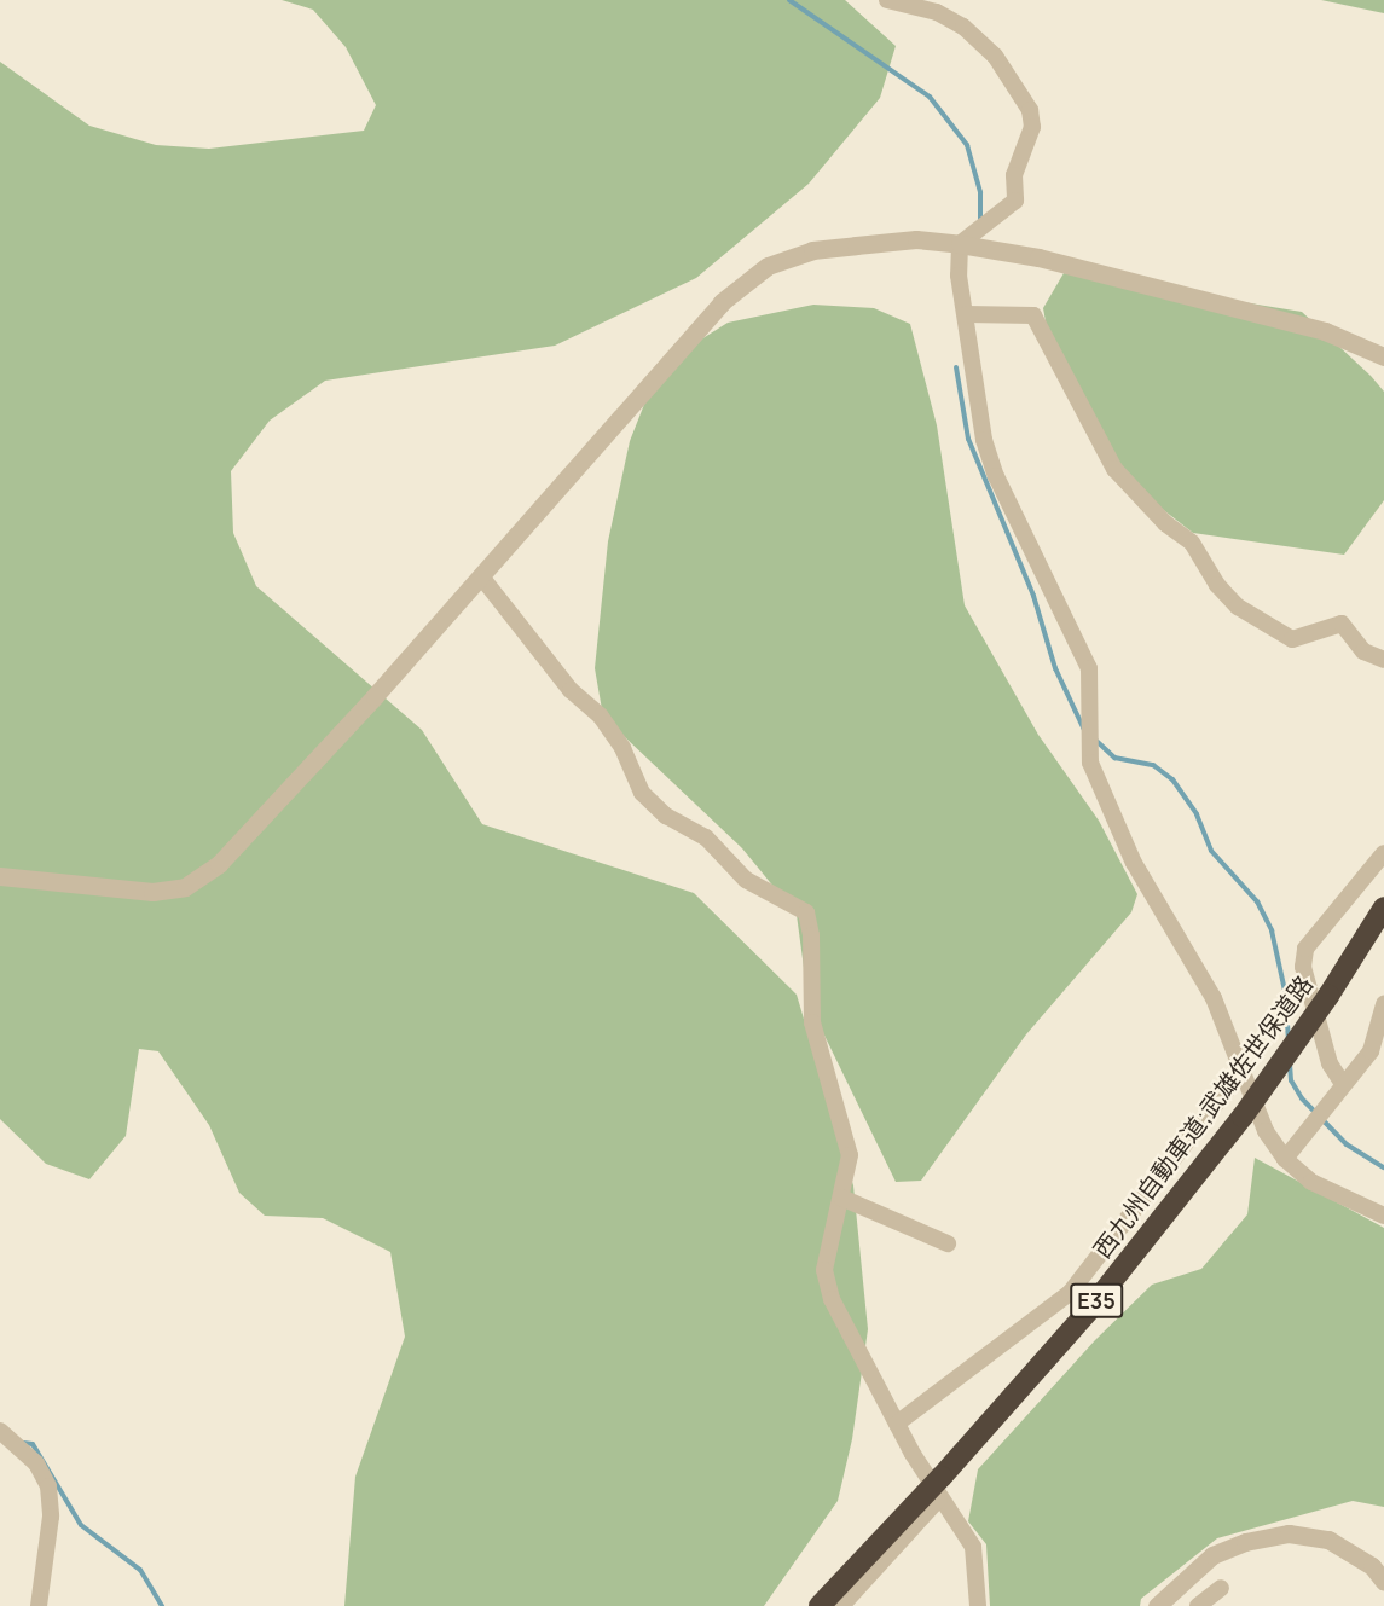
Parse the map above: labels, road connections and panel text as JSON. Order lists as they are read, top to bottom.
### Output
{
  "streets": {
    "highway": ["西九州自動車道;武雄佐世保道路", "E35"]
  }
}
